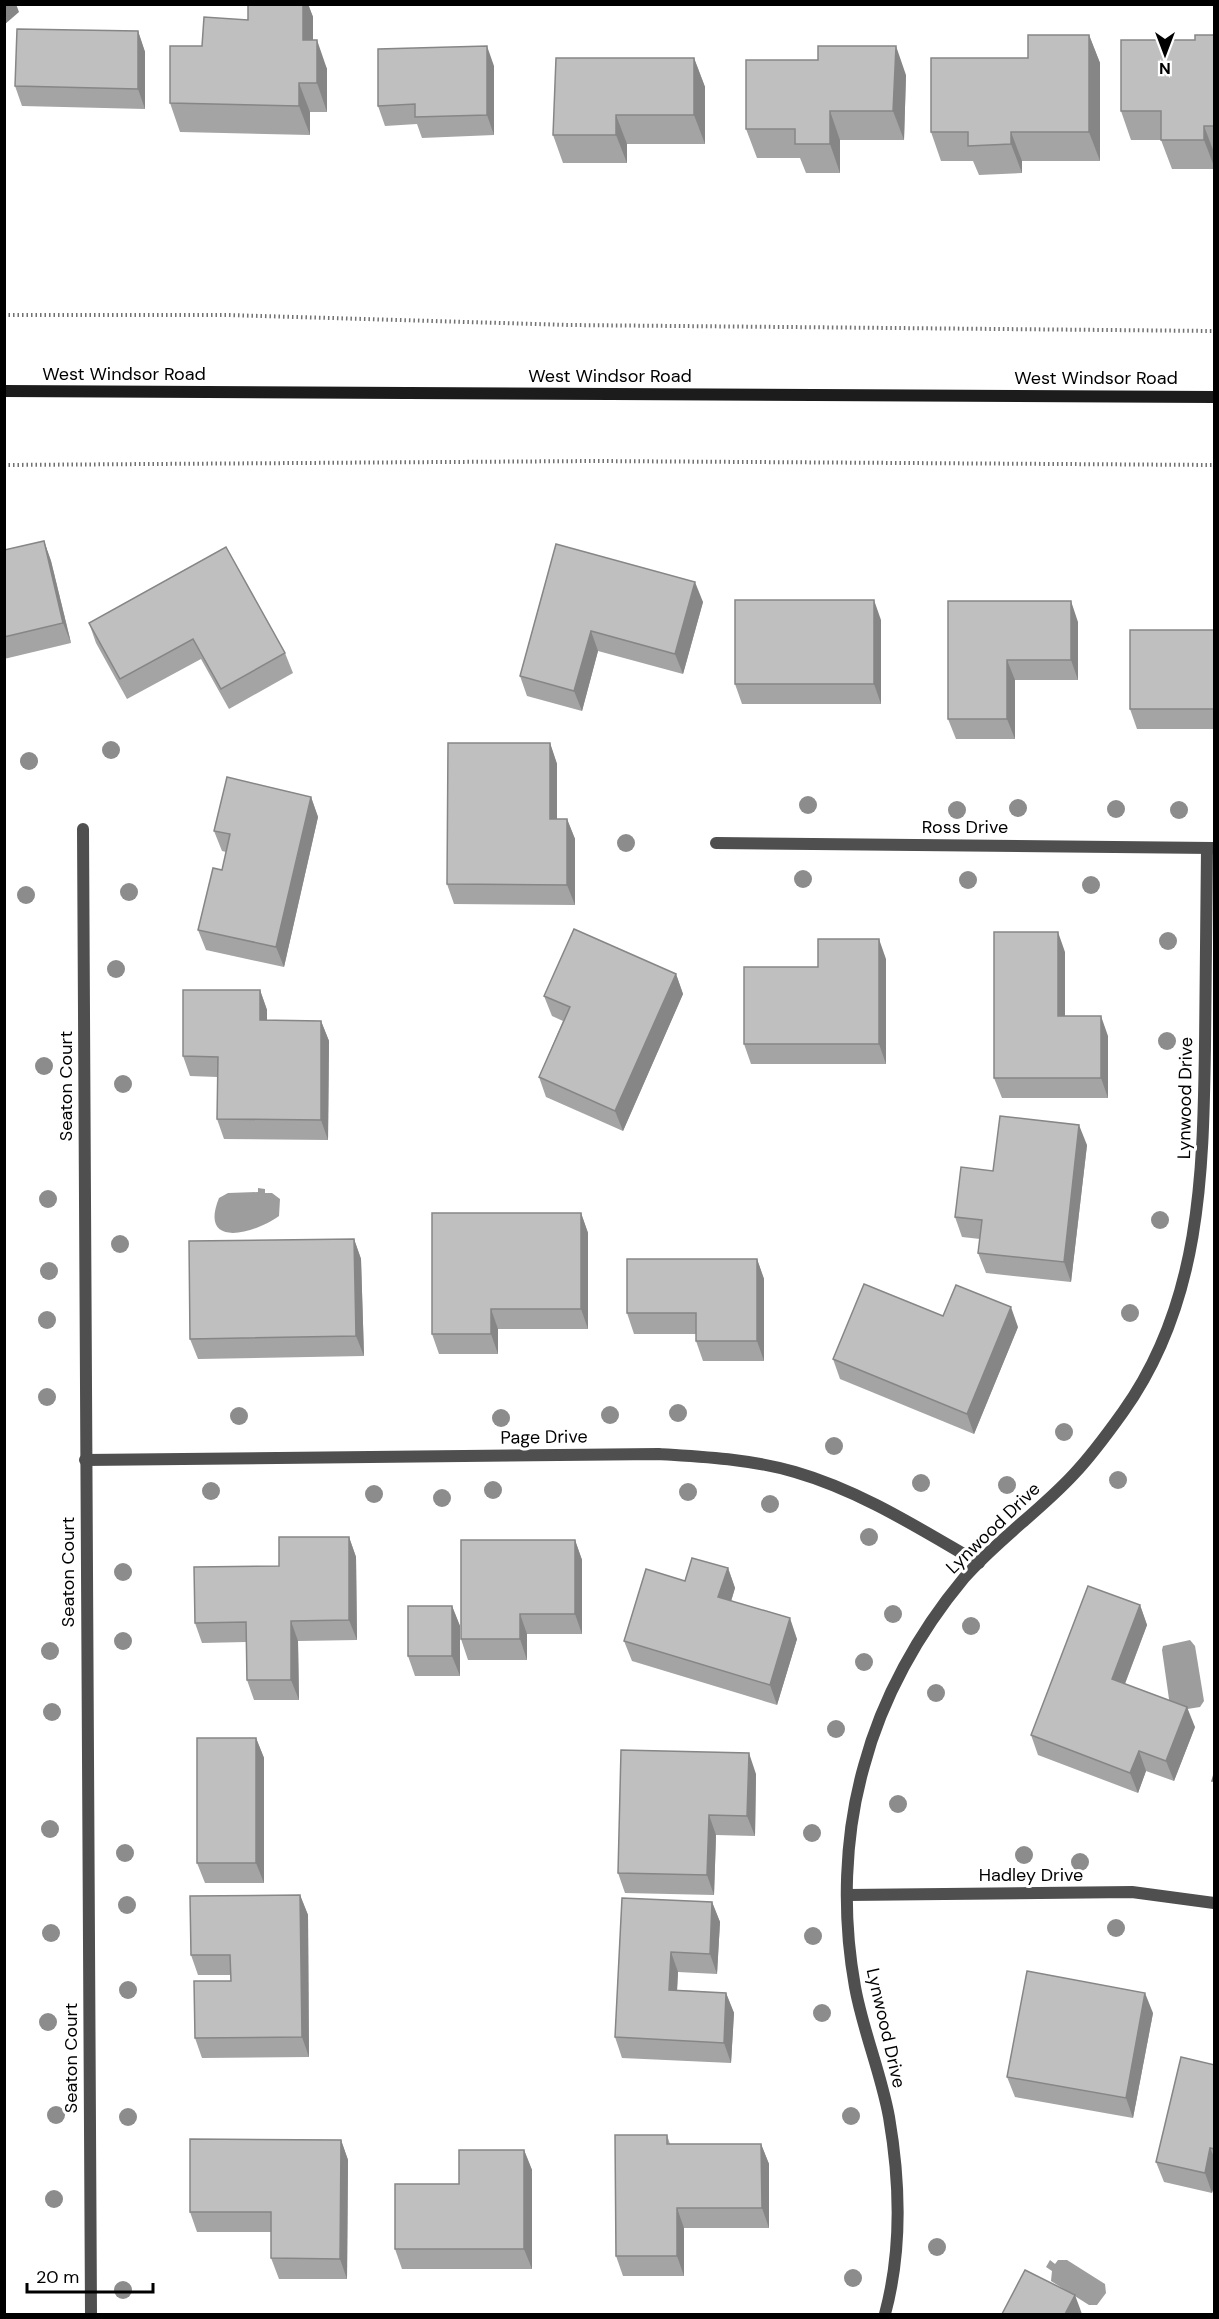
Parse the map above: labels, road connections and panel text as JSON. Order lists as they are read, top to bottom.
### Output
{
  "streets": {
    "main road": ["West Windsor Road"],
    "street": [
      "Ross Drive",
      "Seaton Court",
      "Lynwood Drive",
      "Page Drive",
      "Hadley Drive"
    ]
  },
  "crossings": [
    ["Ross Drive", "Lynwood Drive"],
    ["Seaton Court", "Page Drive"],
    ["Lynwood Drive", "Page Drive"],
    ["Lynwood Drive", "Hadley Drive"]
  ],
  "scale_bar": "20 m",
  "north": "bottom"
}
